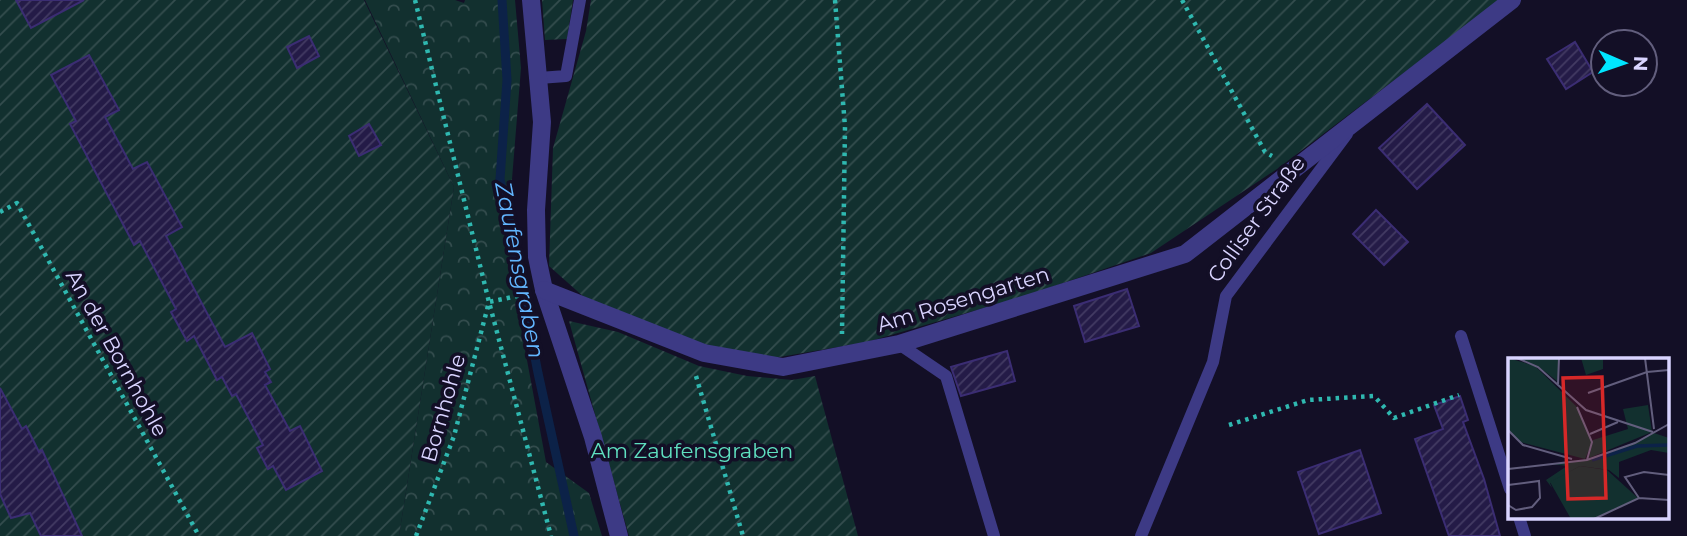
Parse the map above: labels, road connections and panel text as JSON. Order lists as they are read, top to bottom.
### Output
{
  "streets": {
    "street": ["Colliser Straße", "Am Rosengarten"],
    "path": ["An der Bornhohle", "Bornhohle"]
  },
  "crossings": [
    ["Colliser Straße", "Am Rosengarten"]
  ],
  "water": ["Zaufensgraben"],
  "parks": ["Am Zaufensgraben"],
  "north": "right"
}
